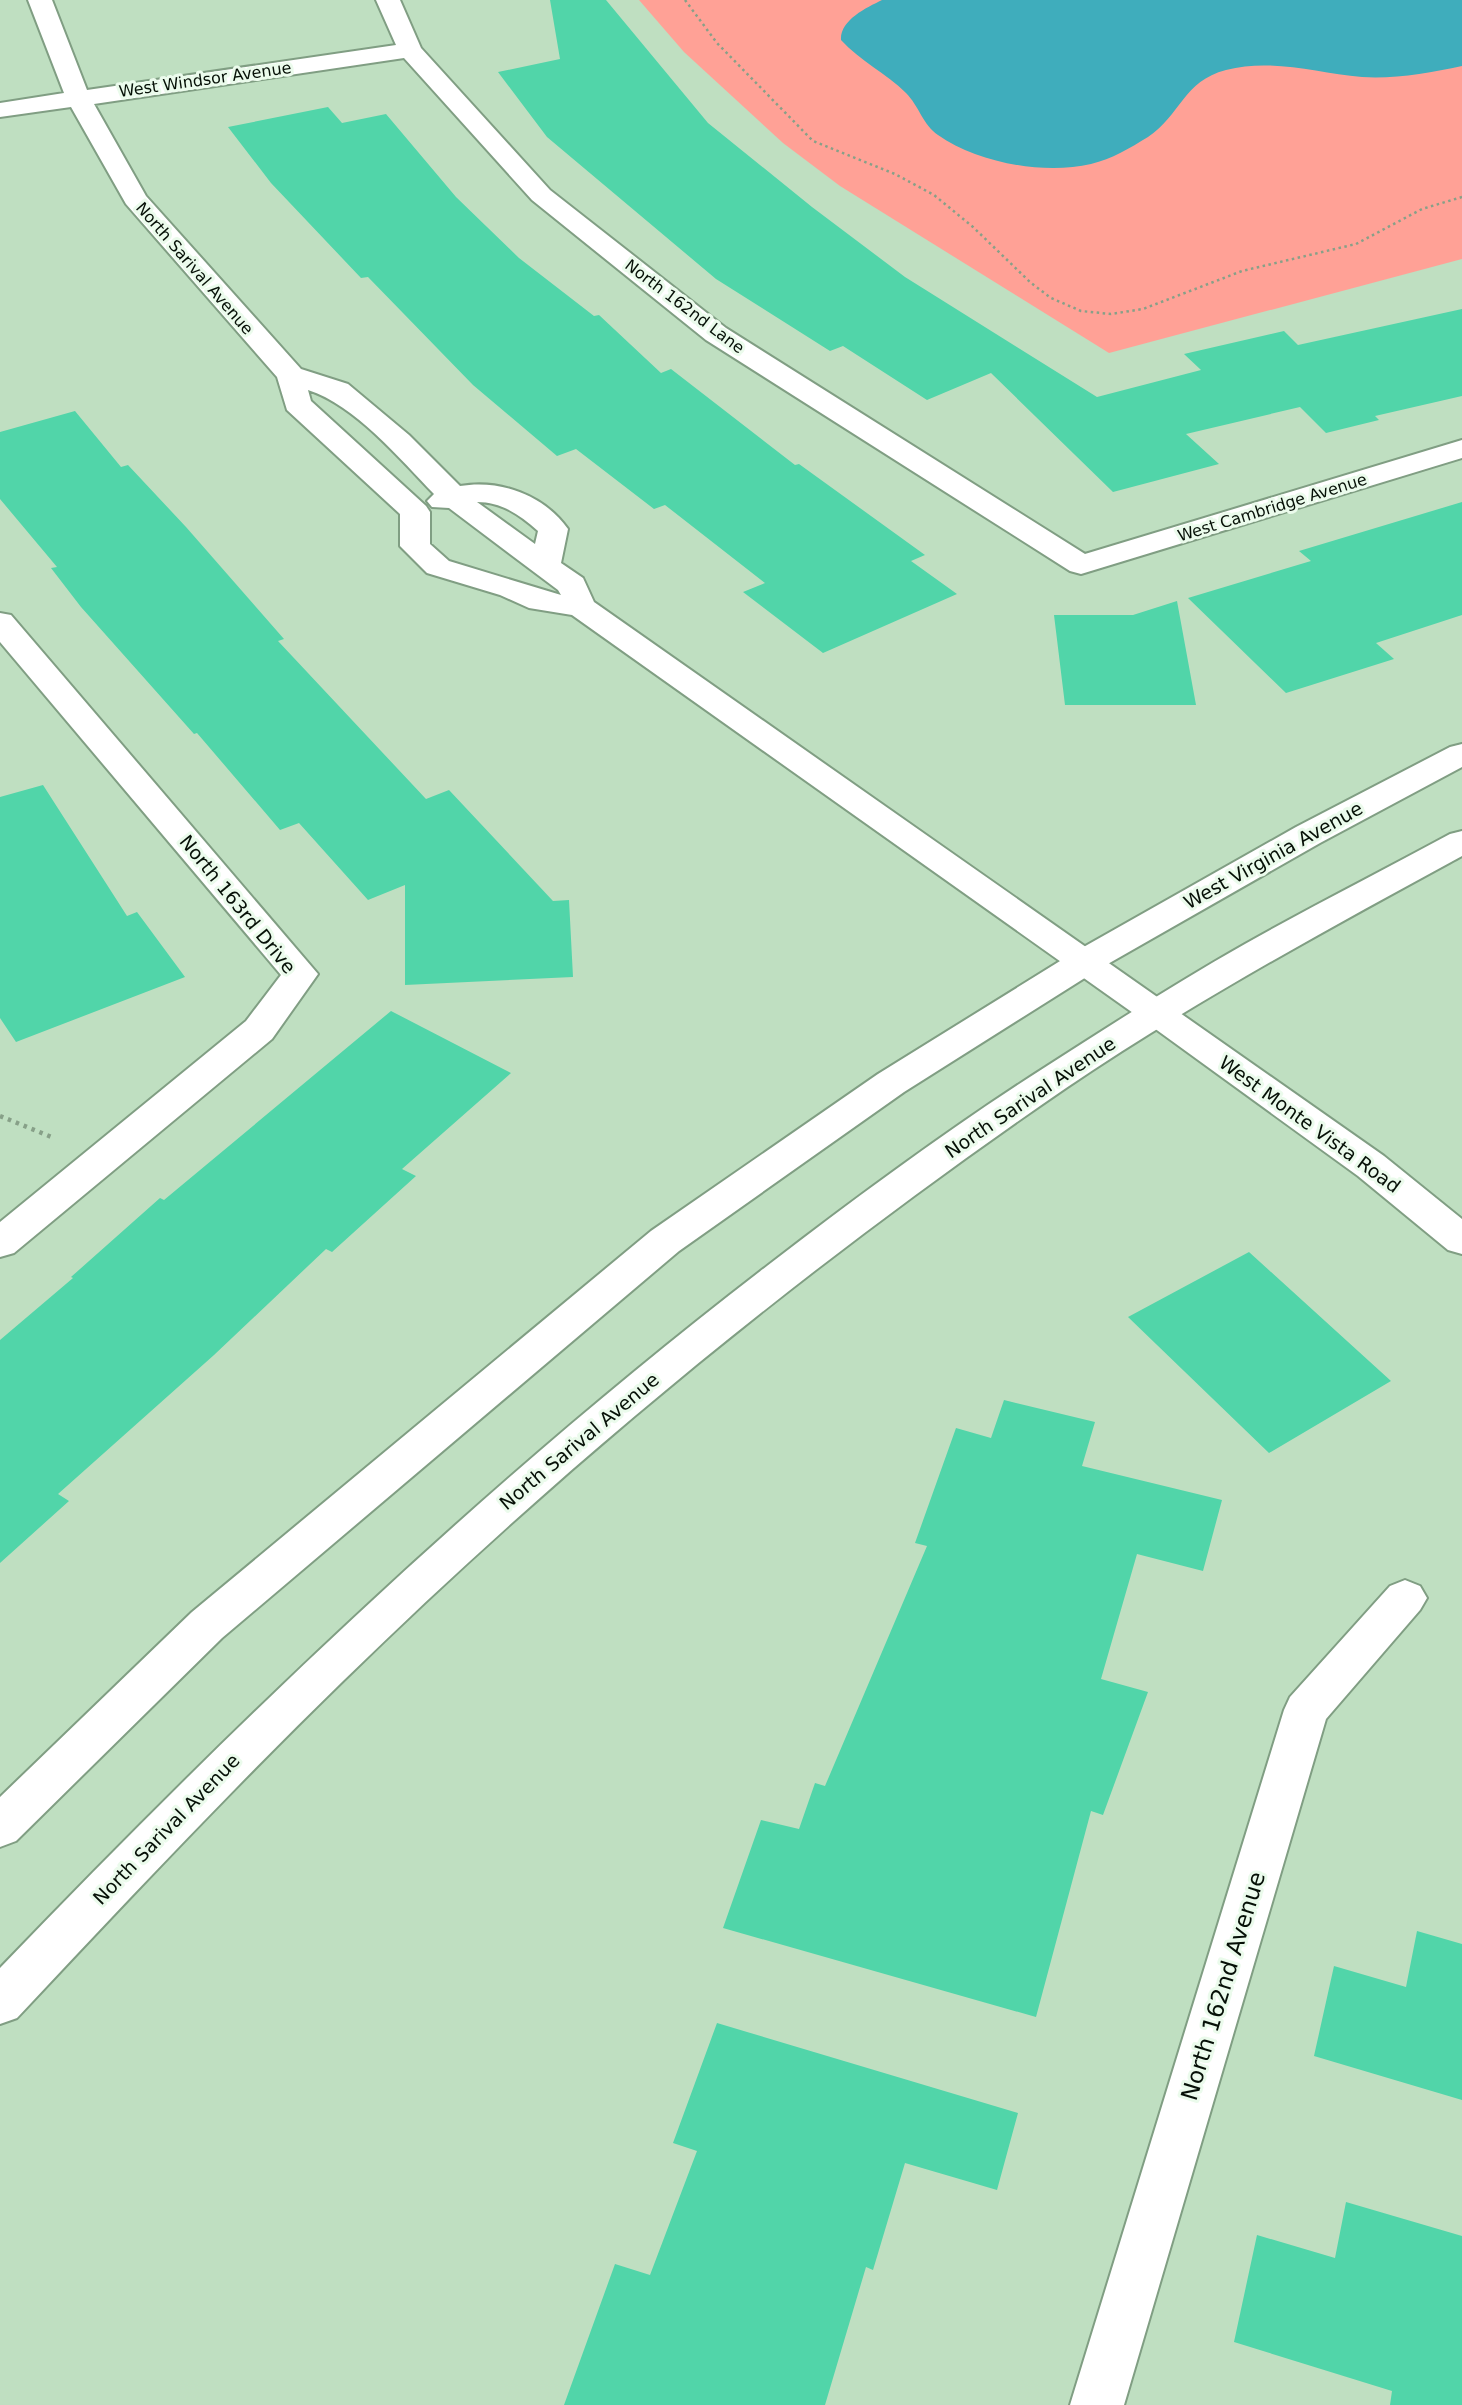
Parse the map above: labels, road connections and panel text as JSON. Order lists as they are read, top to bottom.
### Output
{
  "streets": {
    "street": [
      "West Windsor Avenue",
      "North Sarival Avenue",
      "North 162nd Lane",
      "West Cambridge Avenue",
      "West Virginia Avenue",
      "North 163rd Drive",
      "West Monte Vista Road",
      "North 162nd Avenue"
    ]
  },
  "crossings": [
    ["West Windsor Avenue", "North Sarival Avenue"],
    ["West Windsor Avenue", "North 162nd Lane"],
    ["North Sarival Avenue", "West Monte Vista Road"],
    ["North 162nd Lane", "West Cambridge Avenue"]
  ]
}
